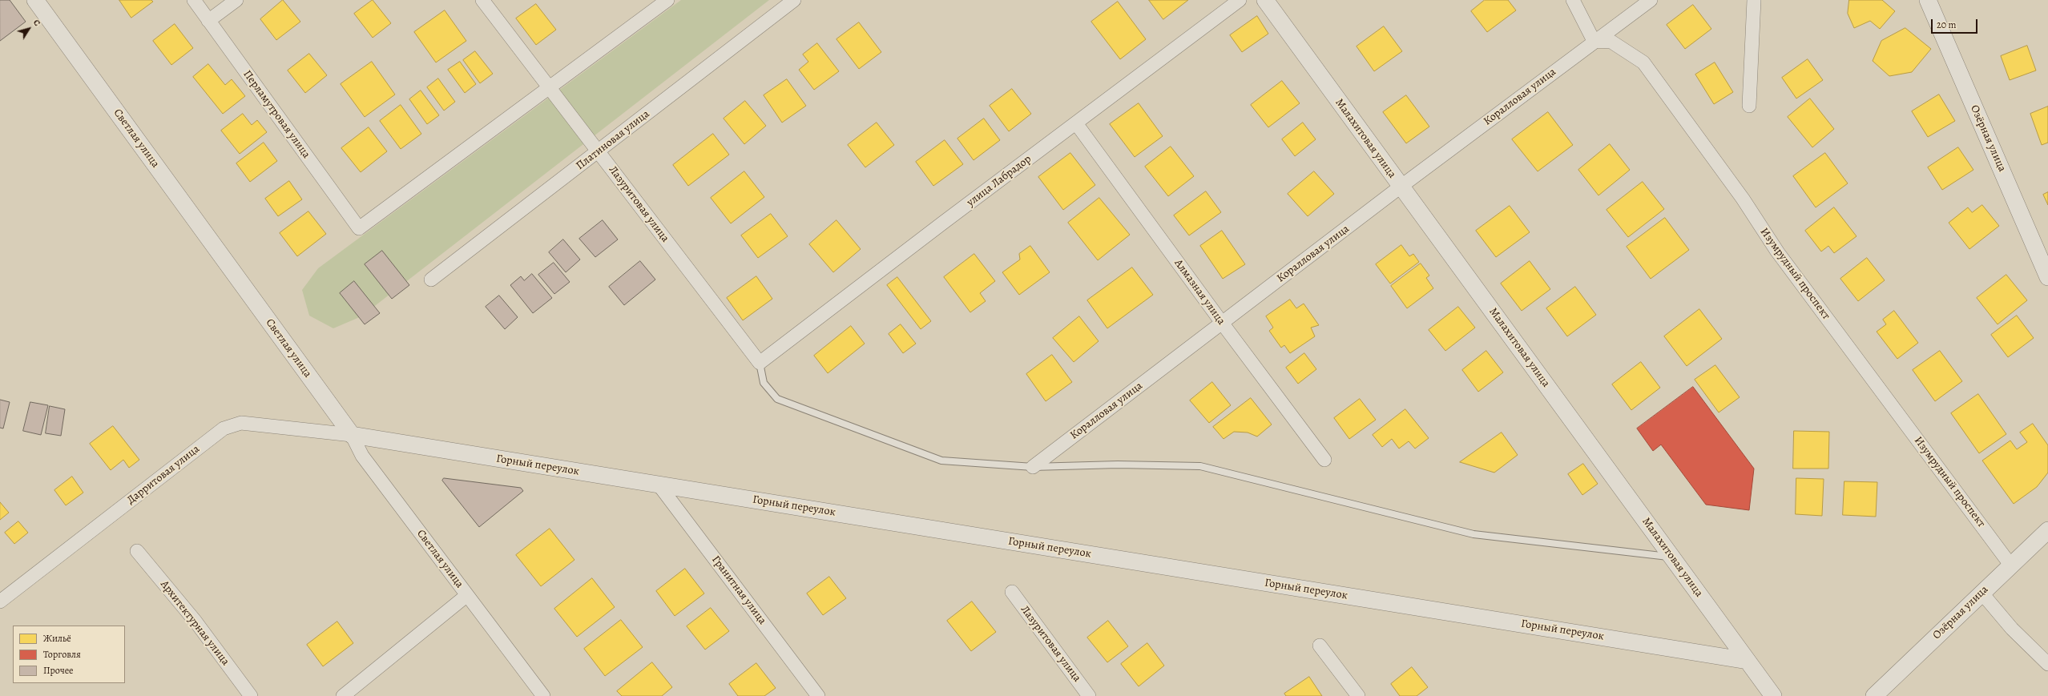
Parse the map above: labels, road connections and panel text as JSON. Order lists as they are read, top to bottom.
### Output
{
  "streets": {
    "street": [
      "Коралловая улица",
      "Перламутровая улица",
      "Светлая улица",
      "Малахитовая улица",
      "Озёрная улица",
      "Платиновая улица",
      "улица Лабрадор",
      "Лазуритовая улица",
      "Изумрудный проспект",
      "Алмазная улица",
      "Горный переулок",
      "Дарритовая улица",
      "Гранитная улица",
      "Архитектурная улица"
    ]
  },
  "crossings": [
    ["Коралловая улица", "Малахитовая улица"],
    ["Коралловая улица", "Изумрудный проспект"],
    ["Коралловая улица", "Алмазная улица"],
    ["Перламутровая улица", "Лазуритовая улица"],
    ["Светлая улица", "Горный переулок"],
    ["Светлая улица", "Дарритовая улица"],
    ["Малахитовая улица", "Горный переулок"],
    ["Озёрная улица", "Изумрудный проспект"],
    ["Платиновая улица", "Лазуритовая улица"],
    ["улица Лабрадор", "Лазуритовая улица"],
    ["улица Лабрадор", "Алмазная улица"],
    ["Горный переулок", "Дарритовая улица"],
    ["Горный переулок", "Гранитная улица"]
  ],
  "legend": ["Жильё", "Торговля", "Прочее"],
  "scale_bar": "20 m",
  "north": "top right"
}
